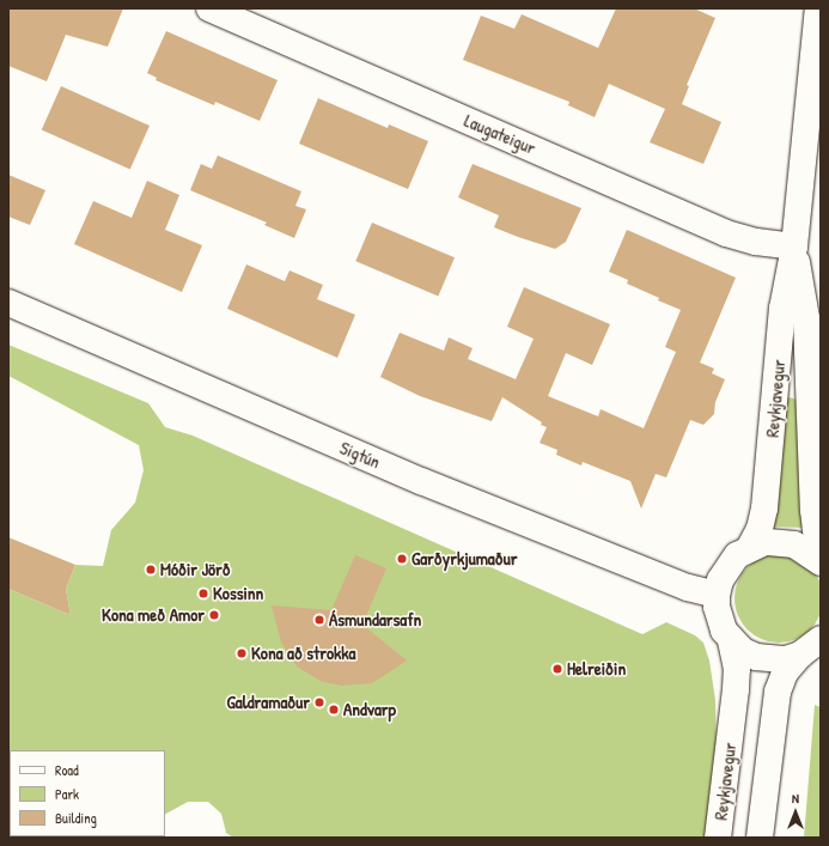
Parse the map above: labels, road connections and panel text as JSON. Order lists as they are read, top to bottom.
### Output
{
  "streets": {
    "street": ["Laugateigur", "Reykjavegur", "Sigtún"]
  },
  "crossings": [
    ["Laugateigur", "Reykjavegur"]
  ],
  "places": [
    "Garðyrkjumaður",
    "Móðir Jörð",
    "Kossinn",
    "Kona með Amor",
    "Ásmundarsafn",
    "Kona að strokka",
    "Helreiðin",
    "Galdramaður",
    "Andvarp"
  ],
  "legend": ["Road", "Park", "Building"],
  "north": "top"
}
